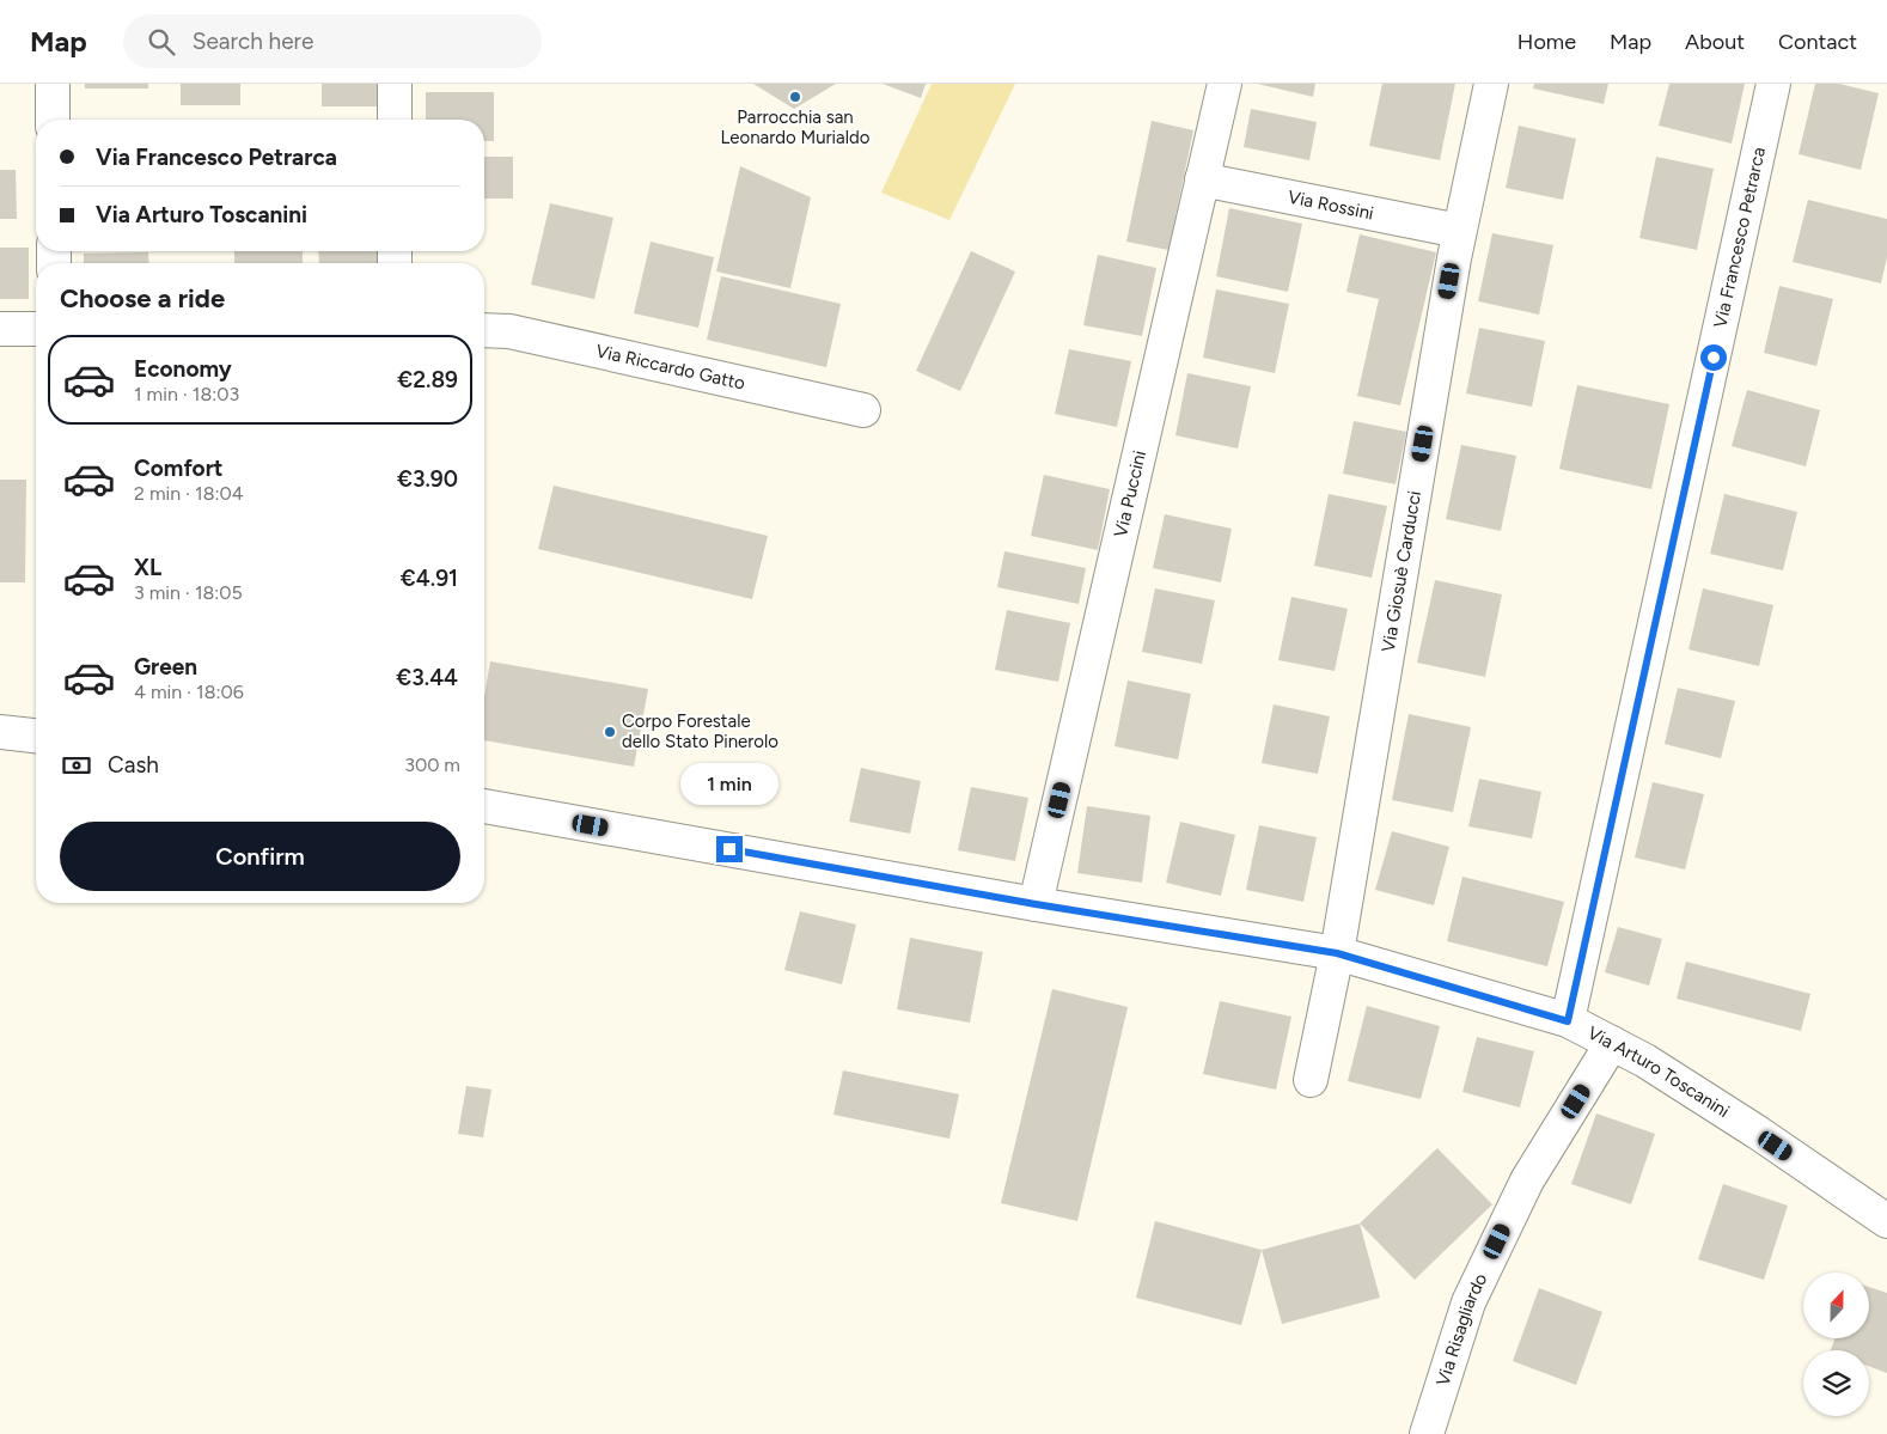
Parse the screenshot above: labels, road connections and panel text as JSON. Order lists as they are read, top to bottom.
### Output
{
  "streets": {
    "street": [
      "Via Rossini",
      "Via Francesco Petrarca",
      "Via Riccardo Gatto",
      "Via Puccini",
      "Via Giosuè Carducci",
      "Via Arturo Toscanini",
      "Via Risagliardo"
    ]
  },
  "crossings": [
    ["Via Rossini", "Via Puccini"],
    ["Via Rossini", "Via Giosuè Carducci"],
    ["Via Francesco Petrarca", "Via Arturo Toscanini"],
    ["Via Puccini", "Via Arturo Toscanini"],
    ["Via Giosuè Carducci", "Via Arturo Toscanini"],
    ["Via Arturo Toscanini", "Via Risagliardo"]
  ],
  "places": ["Parrocchia san Leonardo Murialdo", "Corpo Forestale dello Stato Pinerolo"],
  "north": "top",
  "page": {
    "header": "Map",
    "search": "Search here",
    "nav": [
      "Home",
      "Map",
      "About",
      "Contact"
    ],
    "banner": ["Via Francesco Petrarca", "Via Arturo Toscanini"],
    "heading": "Choose a ride",
    "list": [
      {
        "name": "Economy",
        "note": "1 min · 18:03",
        "value": "€2.89"
      },
      {
        "name": "Comfort",
        "note": "2 min · 18:04",
        "value": "€3.90"
      },
      {
        "name": "XL",
        "note": "3 min · 18:05",
        "value": "€4.91"
      },
      {
        "name": "Green",
        "note": "4 min · 18:06",
        "value": "€3.44"
      }
    ],
    "pay": ["Cash", "300 m"],
    "bubble": "1 min",
    "buttons": "Confirm"
  }
}
